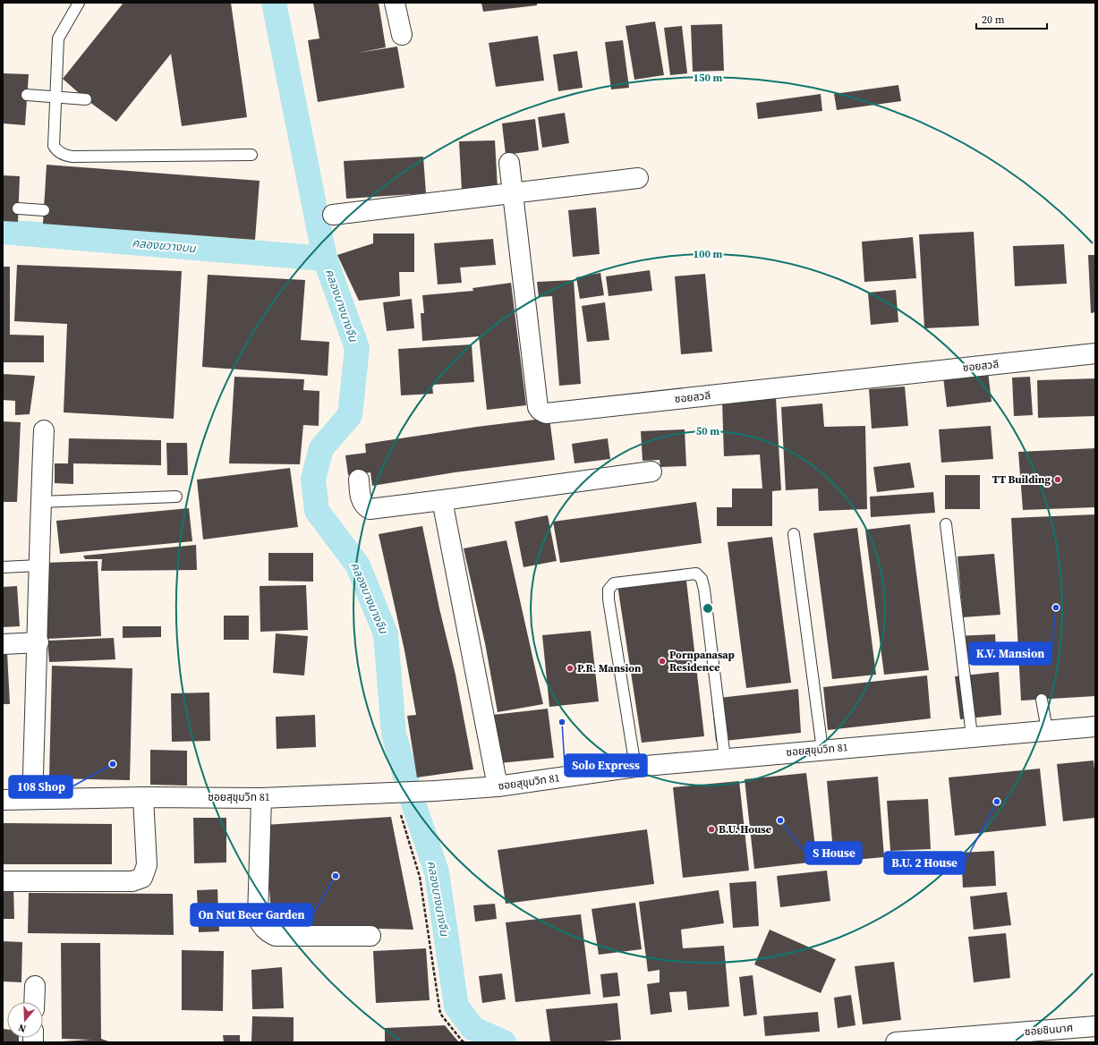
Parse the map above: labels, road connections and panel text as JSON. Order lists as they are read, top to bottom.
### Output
{
  "streets": {
    "street": ["ซอยสวลี", "ซอยสุขุมวิท 81", "ซอยชินมาศ"]
  },
  "water": ["คลองขวางบน", "คลองบางนางจีน"],
  "places": [
    "TT Building",
    "K.V. Mansion",
    "Pornpanasap Residence",
    "P.R. Mansion",
    "Solo Express",
    "108 Shop",
    "B.U. 2 House",
    "S House",
    "B.U. House",
    "On Nut Beer Garden"
  ],
  "scale_bar": "20 m",
  "north": "bottom",
  "rings": ["150 m", "100 m", "50 m"]
}
